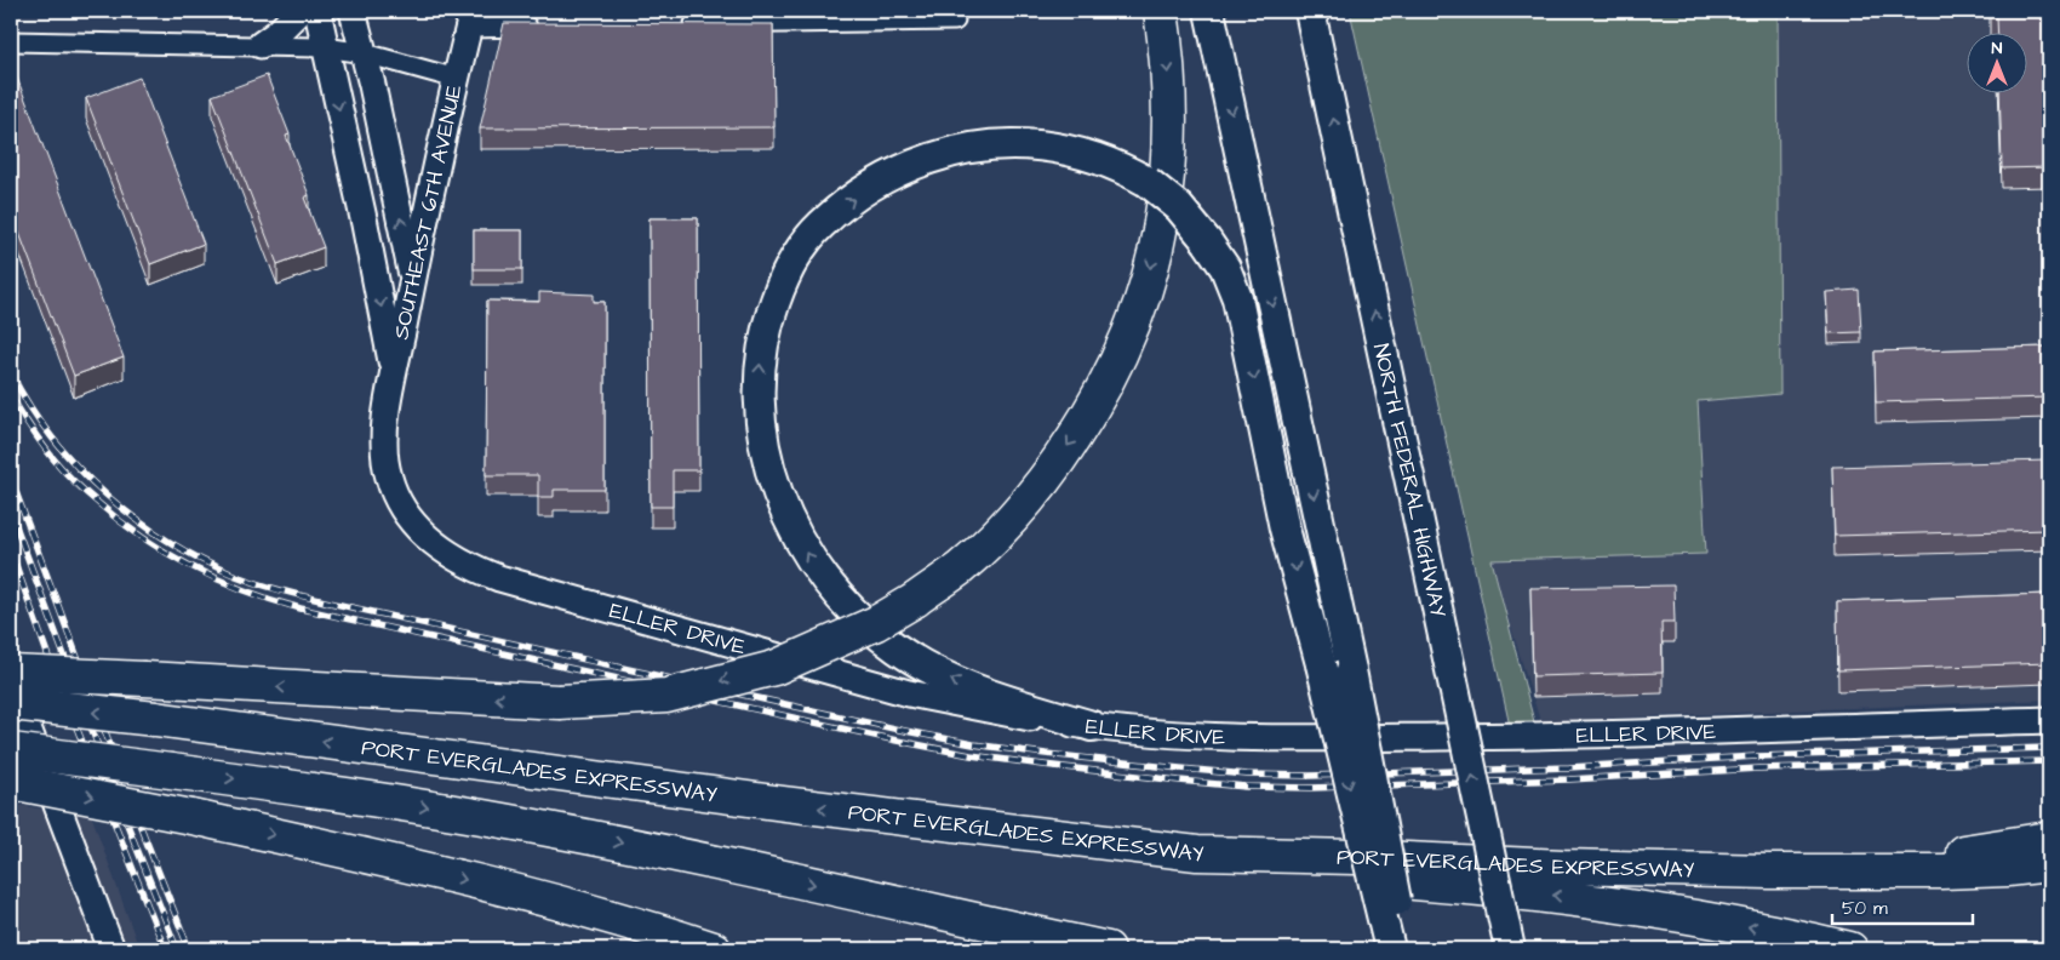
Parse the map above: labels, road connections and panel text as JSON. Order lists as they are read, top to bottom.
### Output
{
  "streets": {
    "highway": ["PORT EVERGLADES EXPRESSWAY"],
    "main road": ["NORTH FEDERAL HIGHWAY"],
    "street": ["SOUTHEAST 6TH AVENUE", "ELLER DRIVE"]
  },
  "crossings": [
    ["SOUTHEAST 6TH AVENUE", "ELLER DRIVE"]
  ],
  "scale_bar": "50 m",
  "north": "top"
}
